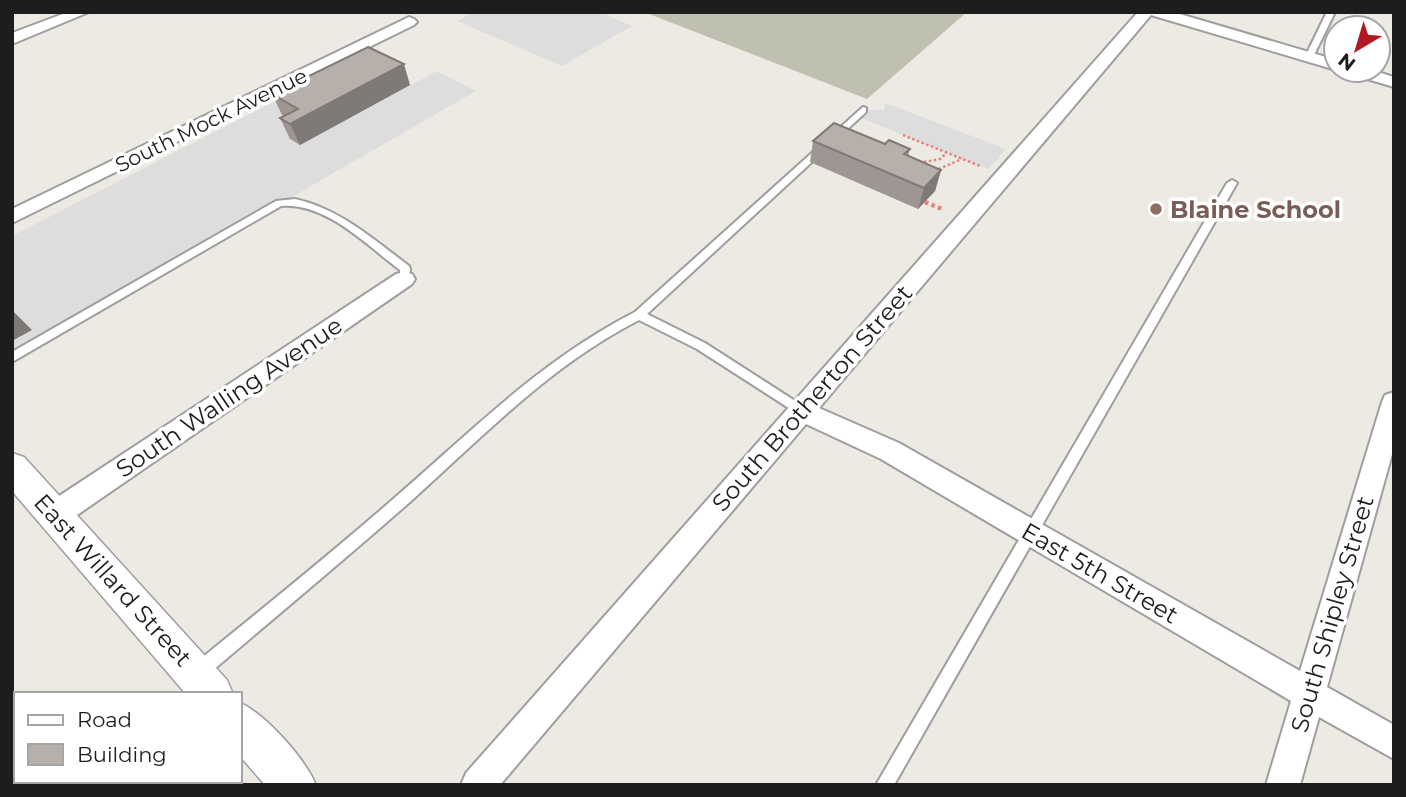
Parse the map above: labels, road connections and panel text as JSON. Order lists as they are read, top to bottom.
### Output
{
  "streets": {
    "street": [
      "South Mock Avenue",
      "South Walling Avenue",
      "South Brotherton Street",
      "East 5th Street",
      "East Willard Street",
      "South Shipley Street"
    ]
  },
  "crossings": [
    ["South Walling Avenue", "East Willard Street"],
    ["South Brotherton Street", "East 5th Street"],
    ["East 5th Street", "South Shipley Street"]
  ],
  "places": ["Blaine School"],
  "legend": ["Road", "Building"],
  "north": "bottom left"
}
